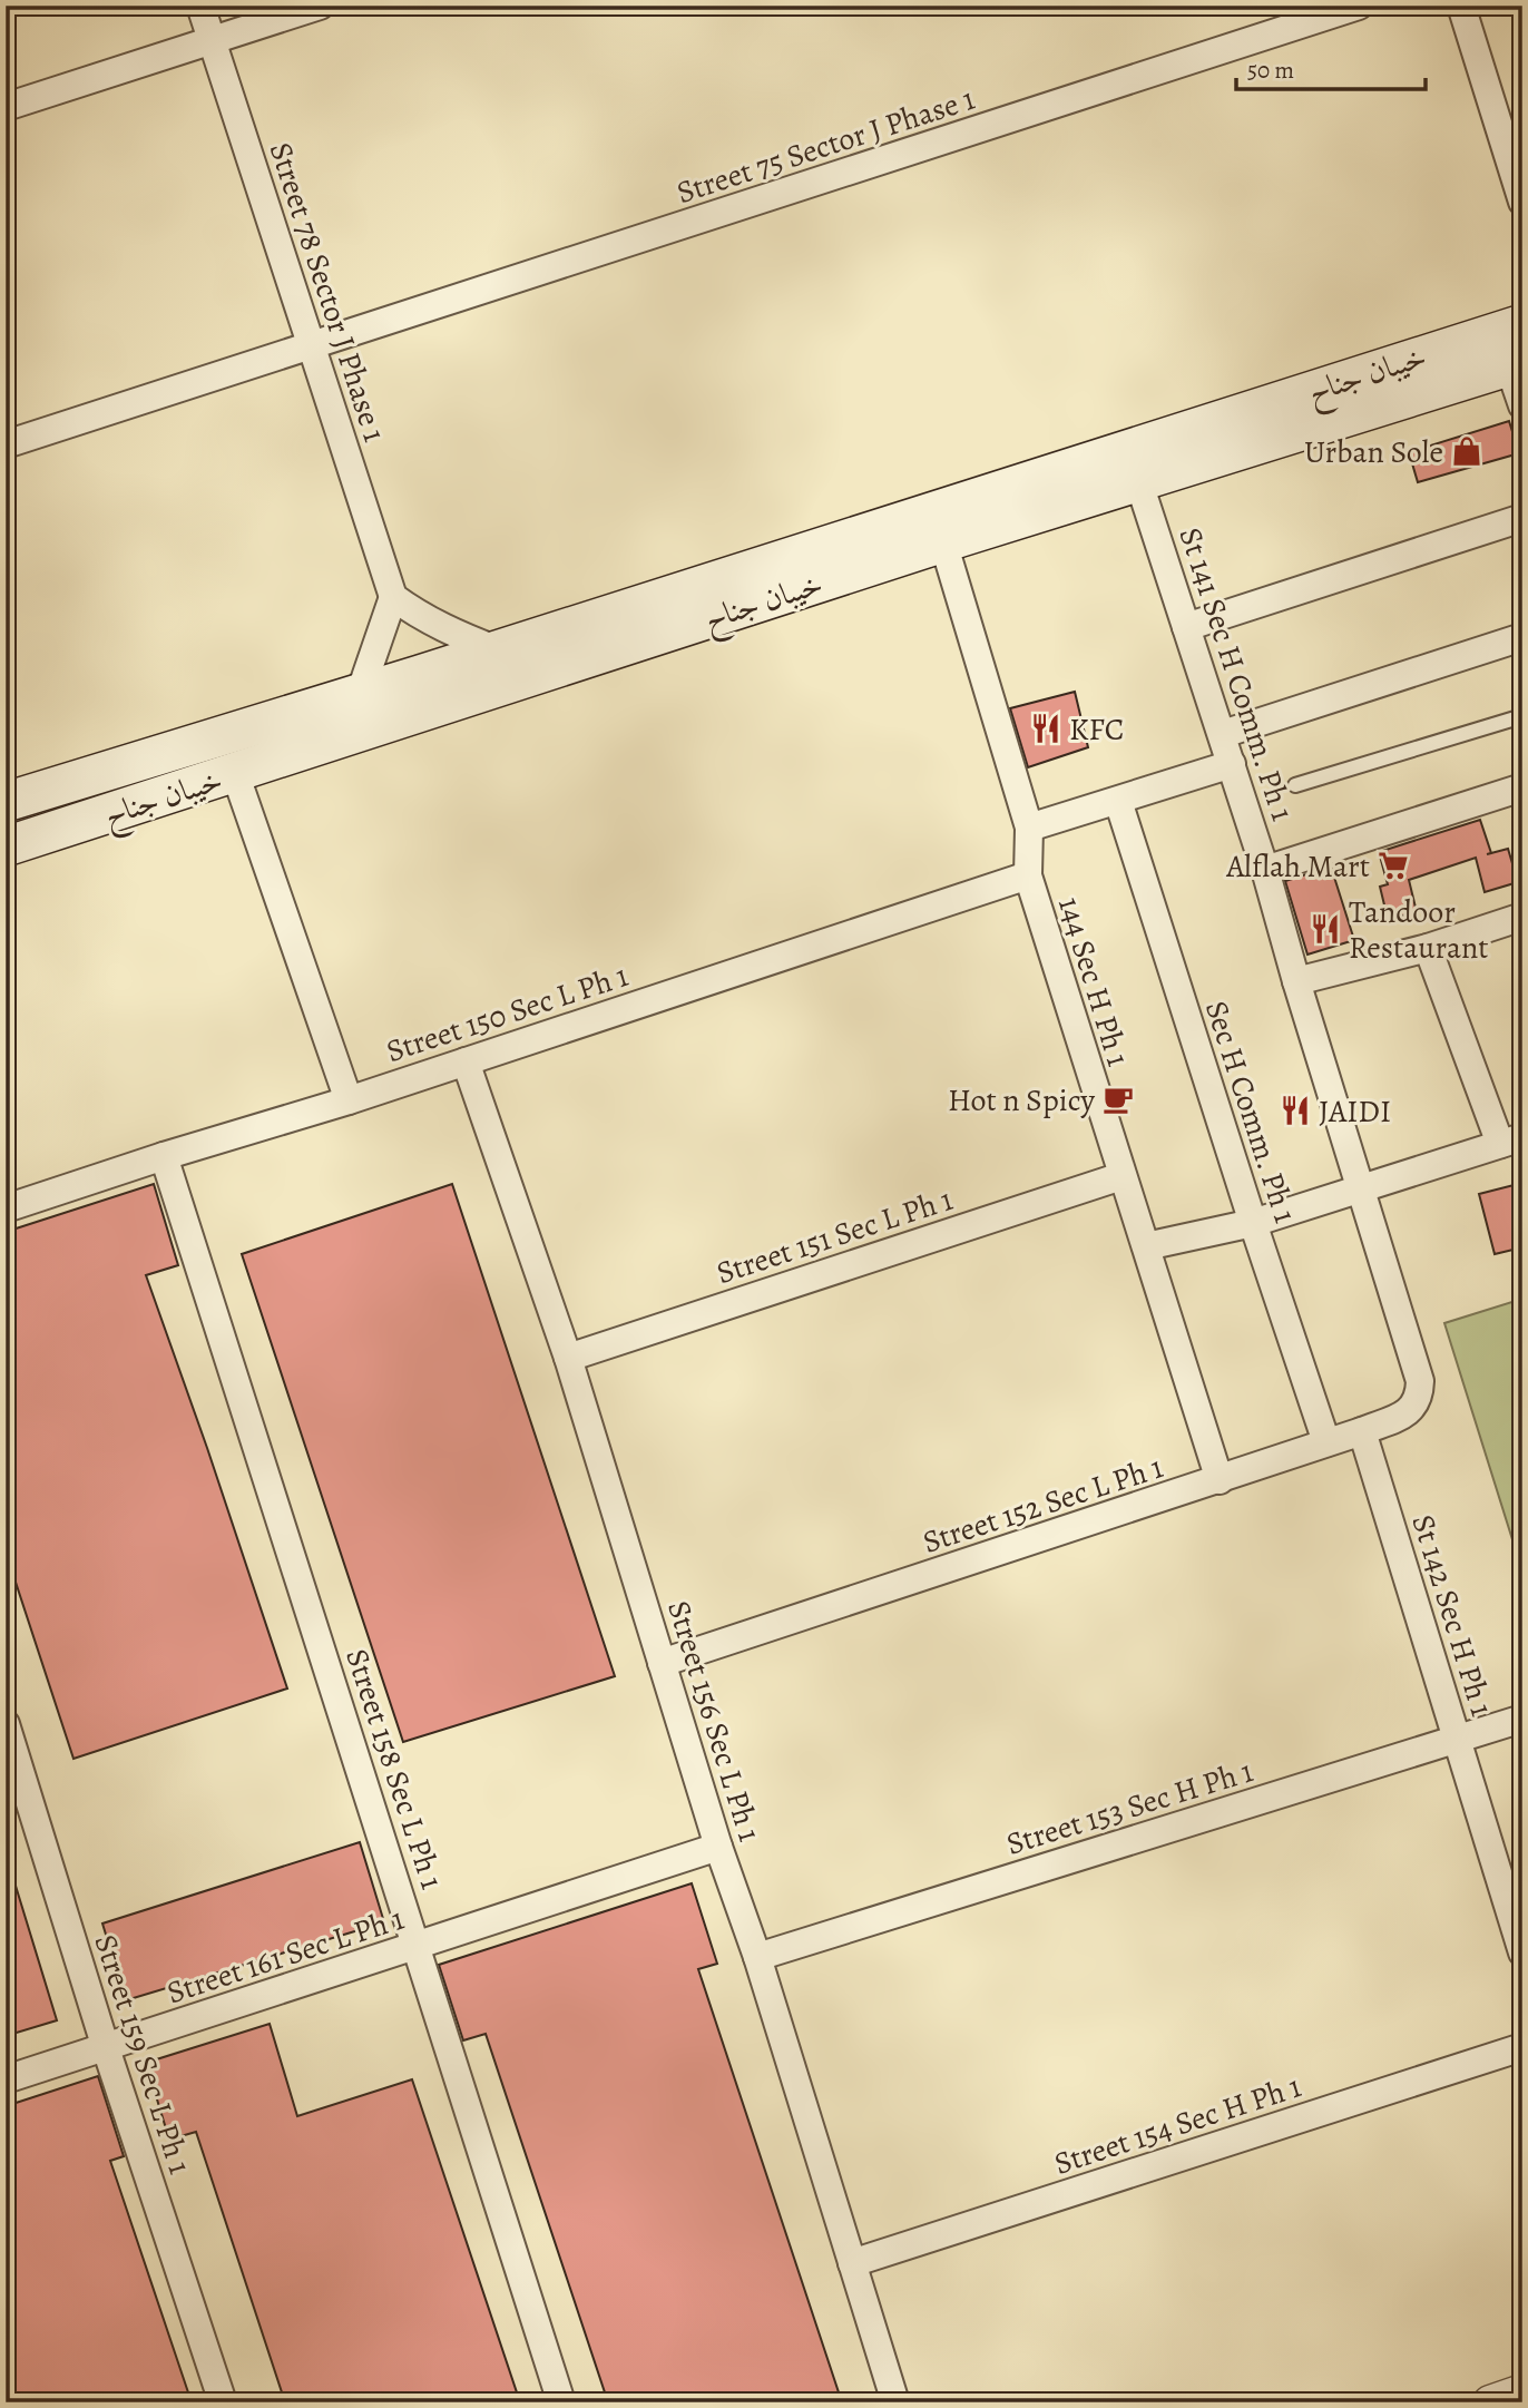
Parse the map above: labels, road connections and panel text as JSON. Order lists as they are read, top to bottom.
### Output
{
  "streets": {
    "main road": ["خیبان جناح"],
    "street": [
      "Street 75 Sector J Phase 1",
      "Street 78 Sector J Phase 1",
      "St 141 Sec H Comm. Ph 1",
      "144 Sec H Ph 1",
      "Street 150 Sec L Ph 1",
      "Sec H Comm. Ph 1",
      "Street 151 Sec L Ph 1",
      "Street 152 Sec L Ph 1",
      "St 142 Sec H Ph 1",
      "Street 156 Sec L Ph 1",
      "Street 158 Sec L Ph 1",
      "Street 153 Sec H Ph 1",
      "Street 161 Sec L Ph 1",
      "Street 159 Sec L Ph 1",
      "Street 154 Sec H Ph 1"
    ]
  },
  "crossings": [
    ["Street 75 Sector J Phase 1", "Street 78 Sector J Phase 1"],
    ["خیبان جناح", "St 141 Sec H Comm. Ph 1"],
    ["خیبان جناح", "144 Sec H Ph 1"],
    ["St 141 Sec H Comm. Ph 1", "Street 152 Sec L Ph 1"],
    ["144 Sec H Ph 1", "Street 150 Sec L Ph 1"],
    ["144 Sec H Ph 1", "Street 151 Sec L Ph 1"],
    ["144 Sec H Ph 1", "Street 152 Sec L Ph 1"],
    ["Street 150 Sec L Ph 1", "Street 156 Sec L Ph 1"],
    ["Street 150 Sec L Ph 1", "Street 158 Sec L Ph 1"],
    ["Sec H Comm. Ph 1", "Street 152 Sec L Ph 1"],
    ["Street 151 Sec L Ph 1", "Street 156 Sec L Ph 1"],
    ["Street 152 Sec L Ph 1", "St 142 Sec H Ph 1"],
    ["Street 152 Sec L Ph 1", "Street 156 Sec L Ph 1"],
    ["St 142 Sec H Ph 1", "Street 153 Sec H Ph 1"],
    ["Street 156 Sec L Ph 1", "Street 153 Sec H Ph 1"],
    ["Street 156 Sec L Ph 1", "Street 161 Sec L Ph 1"],
    ["Street 156 Sec L Ph 1", "Street 154 Sec H Ph 1"],
    ["Street 158 Sec L Ph 1", "Street 161 Sec L Ph 1"],
    ["Street 161 Sec L Ph 1", "Street 159 Sec L Ph 1"]
  ],
  "places": {
    "shop": ["Urban Sole"],
    "restaurant": ["KFC", "Tandoor Restaurant", "JAIDI"],
    "supermarket": ["Alflah Mart"],
    "cafe": ["Hot n Spicy"]
  },
  "scale_bar": "50 m"
}
